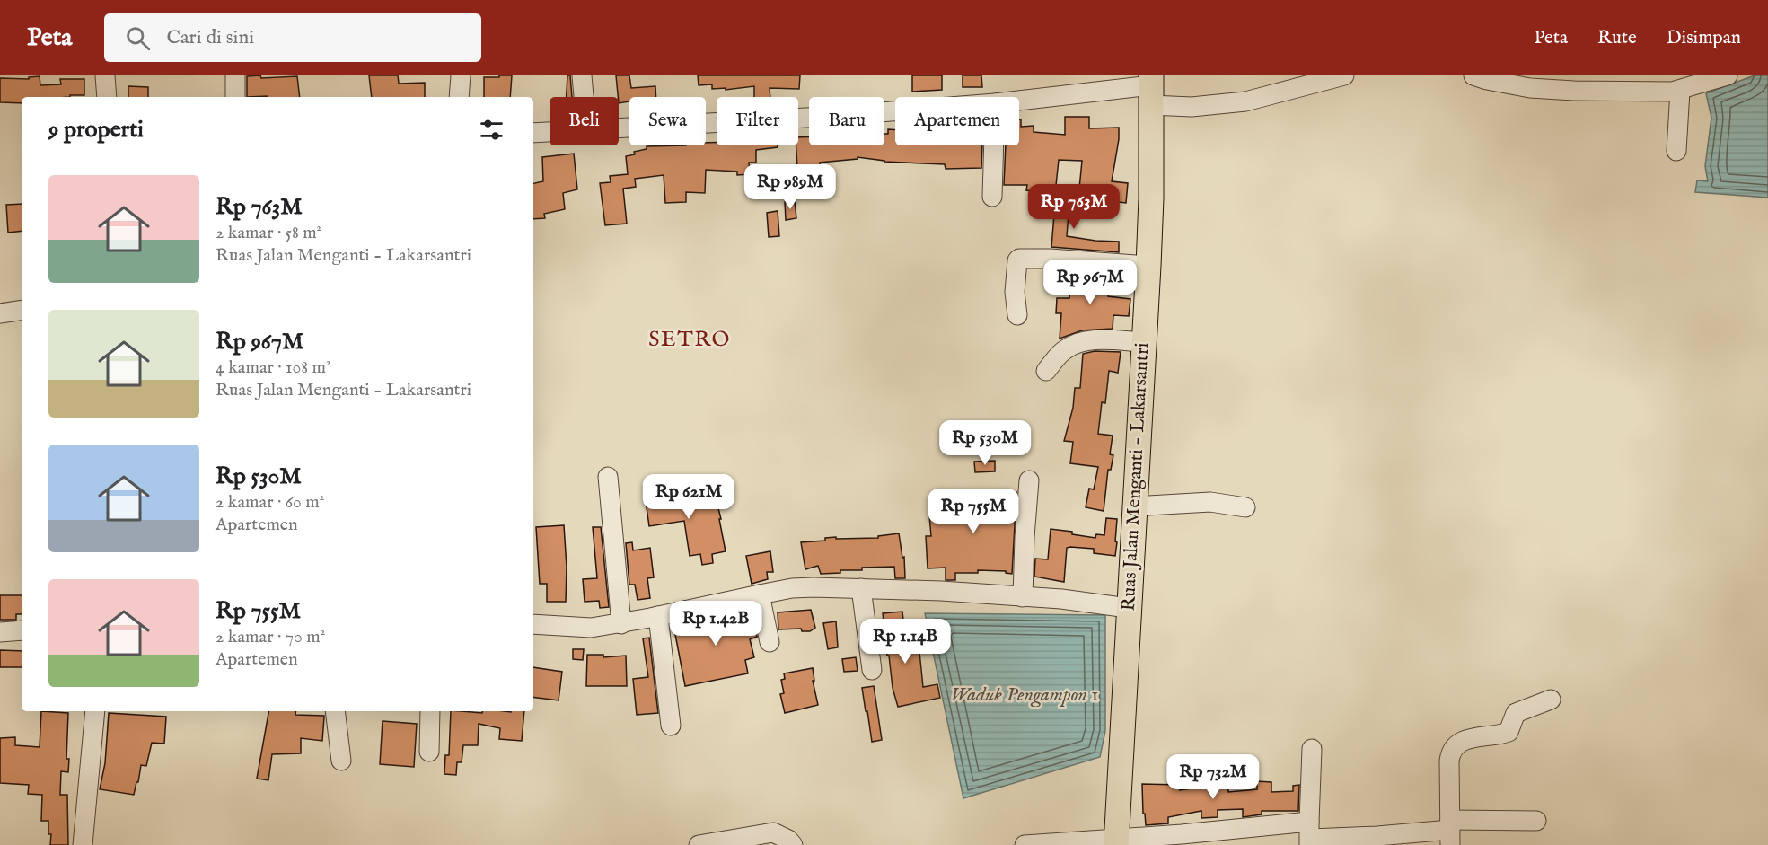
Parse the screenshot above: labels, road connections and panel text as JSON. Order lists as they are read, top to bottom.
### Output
{
  "streets": {
    "main road": ["Ruas Jalan Menganti - Lakarsantri"]
  },
  "districts": ["SETRO"],
  "water": ["Waduk Pengampon 1"],
  "page": {
    "header": "Peta",
    "search": "Cari di sini",
    "nav": ["Peta", "Rute", "Disimpan"],
    "chip": [
      "Beli",
      "Sewa",
      "Filter",
      "Baru",
      "Apartemen"
    ],
    "heading": "9 properti",
    "list": [
      {
        "name": "Rp 763M",
        "note": "2 kamar · 58 m² · Ruas Jalan Menganti - Lakarsantri"
      },
      {
        "name": "Rp 967M",
        "note": "4 kamar · 108 m² · Ruas Jalan Menganti - Lakarsantri"
      },
      {
        "name": "Rp 530M",
        "note": "2 kamar · 60 m² · Apartemen"
      },
      {
        "name": "Rp 755M",
        "note": "2 kamar · 70 m² · Apartemen"
      }
    ],
    "price": [
      "Rp 989M",
      "Rp 763M",
      "Rp 967M",
      "Rp 530M",
      "Rp 621M",
      "Rp 755M",
      "Rp 1.42B",
      "Rp 1.14B",
      "Rp 732M"
    ]
  }
}
